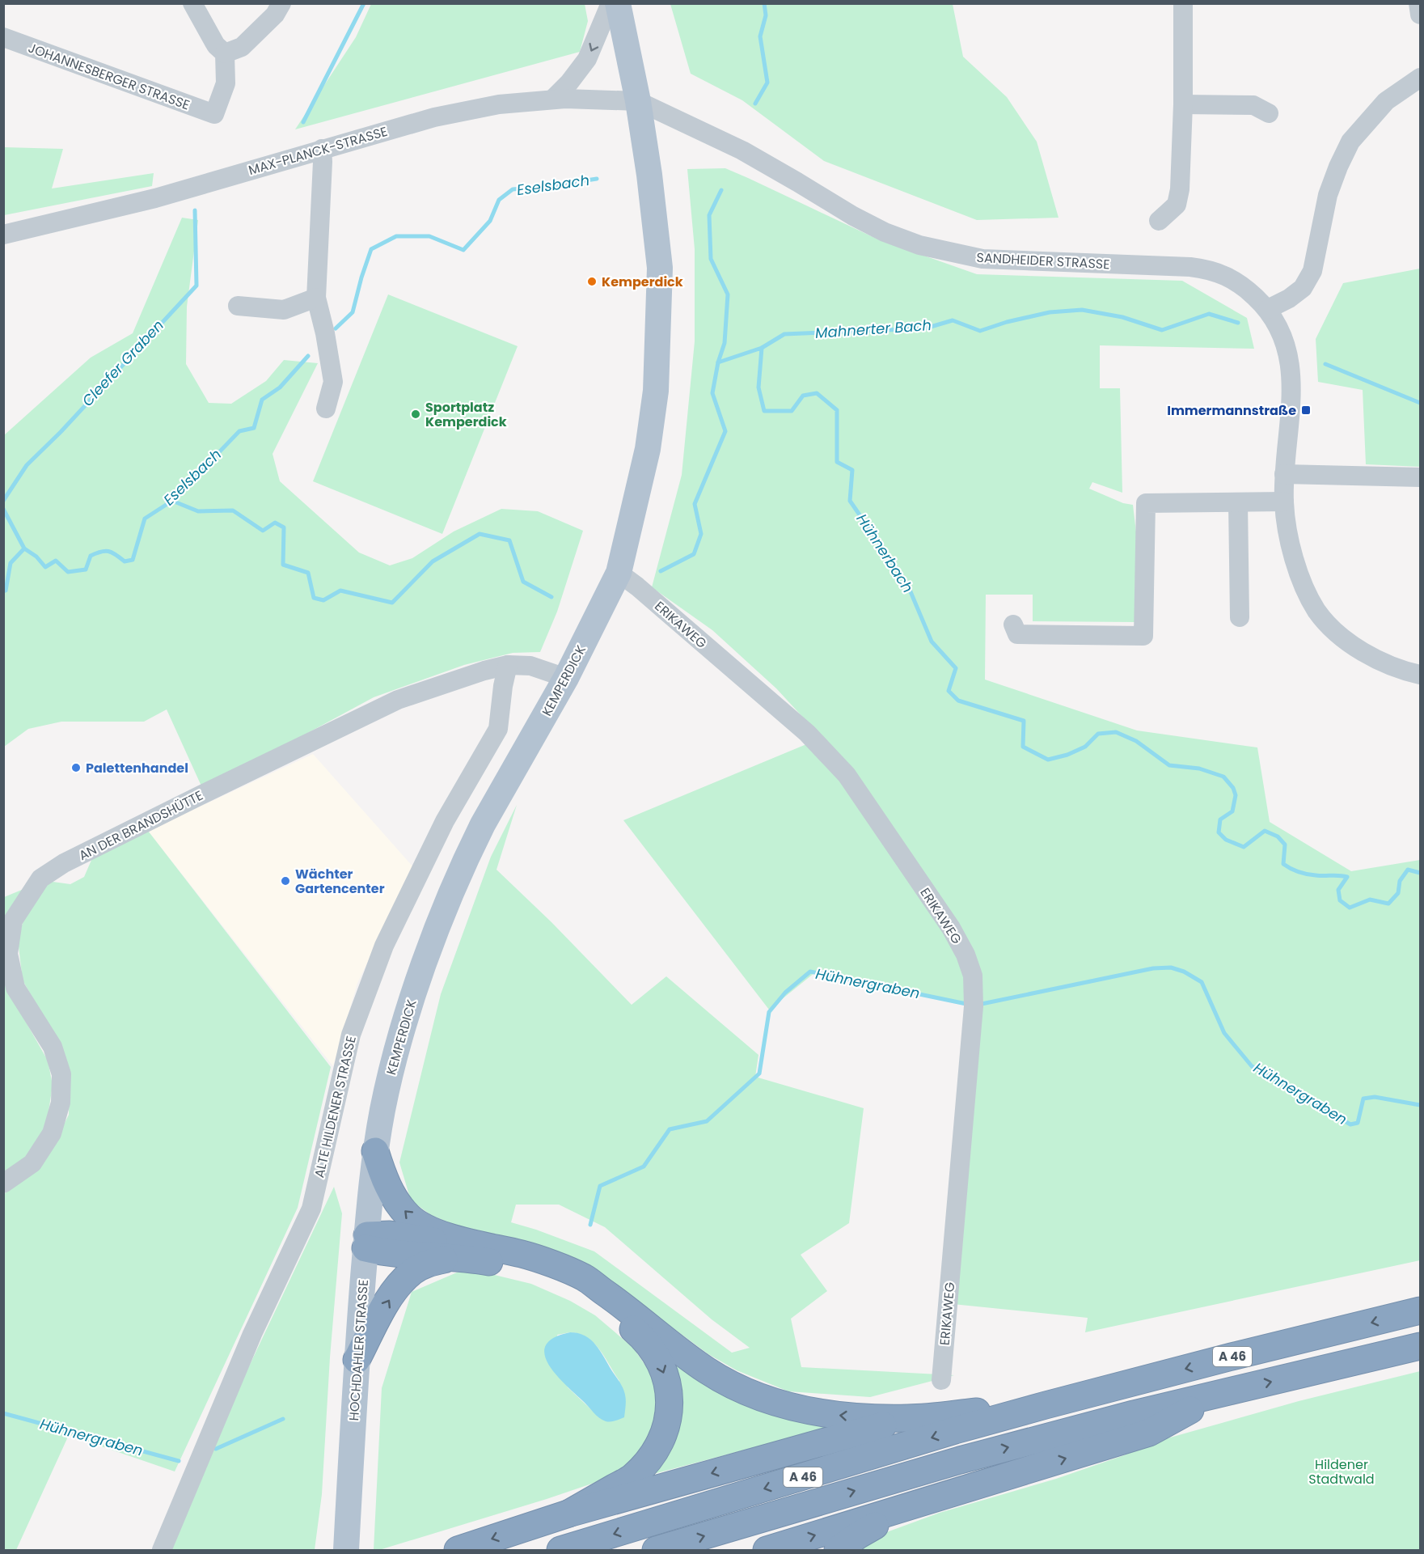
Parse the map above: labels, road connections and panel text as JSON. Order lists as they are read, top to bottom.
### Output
{
  "streets": {
    "highway": ["A 46"],
    "main road": ["KEMPERDICK", "HOCHDAHLER STRASSE"],
    "street": [
      "JOHANNESBERGER STRASSE",
      "MAX-PLANCK-STRASSE",
      "SANDHEIDER STRASSE",
      "ERIKAWEG",
      "AN DER BRANDSHÜTTE",
      "ALTE HILDENER STRASSE"
    ]
  },
  "crossings": [
    ["MAX-PLANCK-STRASSE", "SANDHEIDER STRASSE"],
    ["MAX-PLANCK-STRASSE", "KEMPERDICK"],
    ["SANDHEIDER STRASSE", "KEMPERDICK"],
    ["ERIKAWEG", "KEMPERDICK"],
    ["KEMPERDICK", "AN DER BRANDSHÜTTE"],
    ["KEMPERDICK", "HOCHDAHLER STRASSE"],
    ["AN DER BRANDSHÜTTE", "ALTE HILDENER STRASSE"]
  ],
  "water": [
    "Eselsbach",
    "Mahnerter Bach",
    "Cleefer Graben",
    "Hühnerbach",
    "Hühnergraben"
  ],
  "parks": ["Hildener Stadtwald"],
  "places": {
    "other": [
      "Kemperdick",
      "Sportplatz Kemperdick",
      "Palettenhandel",
      "Wächter Gartencenter"
    ],
    "transit": ["Immermannstraße"]
  }
}
